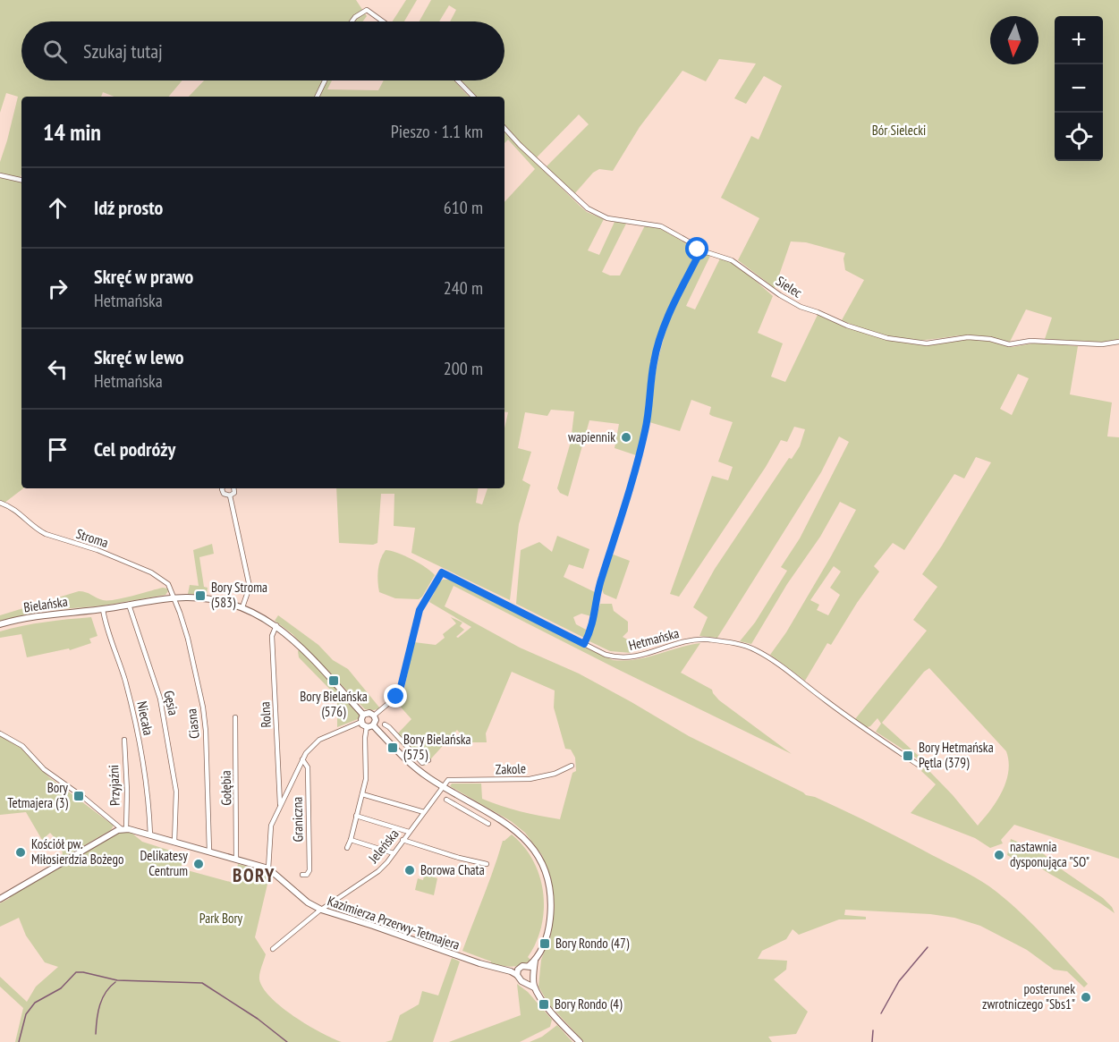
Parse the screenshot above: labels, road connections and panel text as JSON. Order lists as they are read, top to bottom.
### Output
{
  "streets": {
    "street": [
      "Sielec",
      "Stroma",
      "Bielańska",
      "Hetmańska",
      "Gęsia",
      "Rolna",
      "Niecała",
      "Ciasna",
      "Zakole",
      "Przyjaźni",
      "Gołębia",
      "Graniczna",
      "Jeleńska",
      "Kazimierza Przerwy-Tetmajera"
    ]
  },
  "crossings": [
    ["Stroma", "Bielańska"],
    ["Stroma", "Ciasna"],
    ["Bielańska", "Hetmańska"],
    ["Bielańska", "Gęsia"],
    ["Bielańska", "Rolna"],
    ["Bielańska", "Niecała"],
    ["Bielańska", "Ciasna"],
    ["Gęsia", "Kazimierza Przerwy-Tetmajera"],
    ["Niecała", "Kazimierza Przerwy-Tetmajera"],
    ["Ciasna", "Kazimierza Przerwy-Tetmajera"],
    ["Zakole", "Jeleńska"],
    ["Przyjaźni", "Kazimierza Przerwy-Tetmajera"],
    ["Gołębia", "Kazimierza Przerwy-Tetmajera"],
    ["Jeleńska", "Kazimierza Przerwy-Tetmajera"]
  ],
  "districts": ["BORY"],
  "parks": ["Bór Sielecki", "Park Bory"],
  "places": {
    "other": [
      "wapiennik",
      "Kościół pw. Miłosierdzia Bożego",
      "nastawnia dysponująca \"SO\"",
      "Delikatesy Centrum",
      "Borowa Chata",
      "posterunek zwrotniczego \"Sbs1\""
    ],
    "transit": [
      "Bory Stroma (583)",
      "Bory Bielańska (576)",
      "Bory Bielańska (575)",
      "Bory Hetmańska Pętla (379)",
      "Bory Tetmajera (3)",
      "Bory Rondo (47)",
      "Bory Rondo (4)"
    ]
  },
  "north": "bottom",
  "page": {
    "map_buttons": ["+", "−"],
    "search": "Szukaj tutaj",
    "heading": ["14 min", "Pieszo · 1.1 km"],
    "list": [
      ["Idź prosto", "610 m"],
      ["Skręć w prawo", "Hetmańska", "240 m"],
      ["Skręć w lewo", "Hetmańska", "200 m"],
      "Cel podróży"
    ]
  }
}
